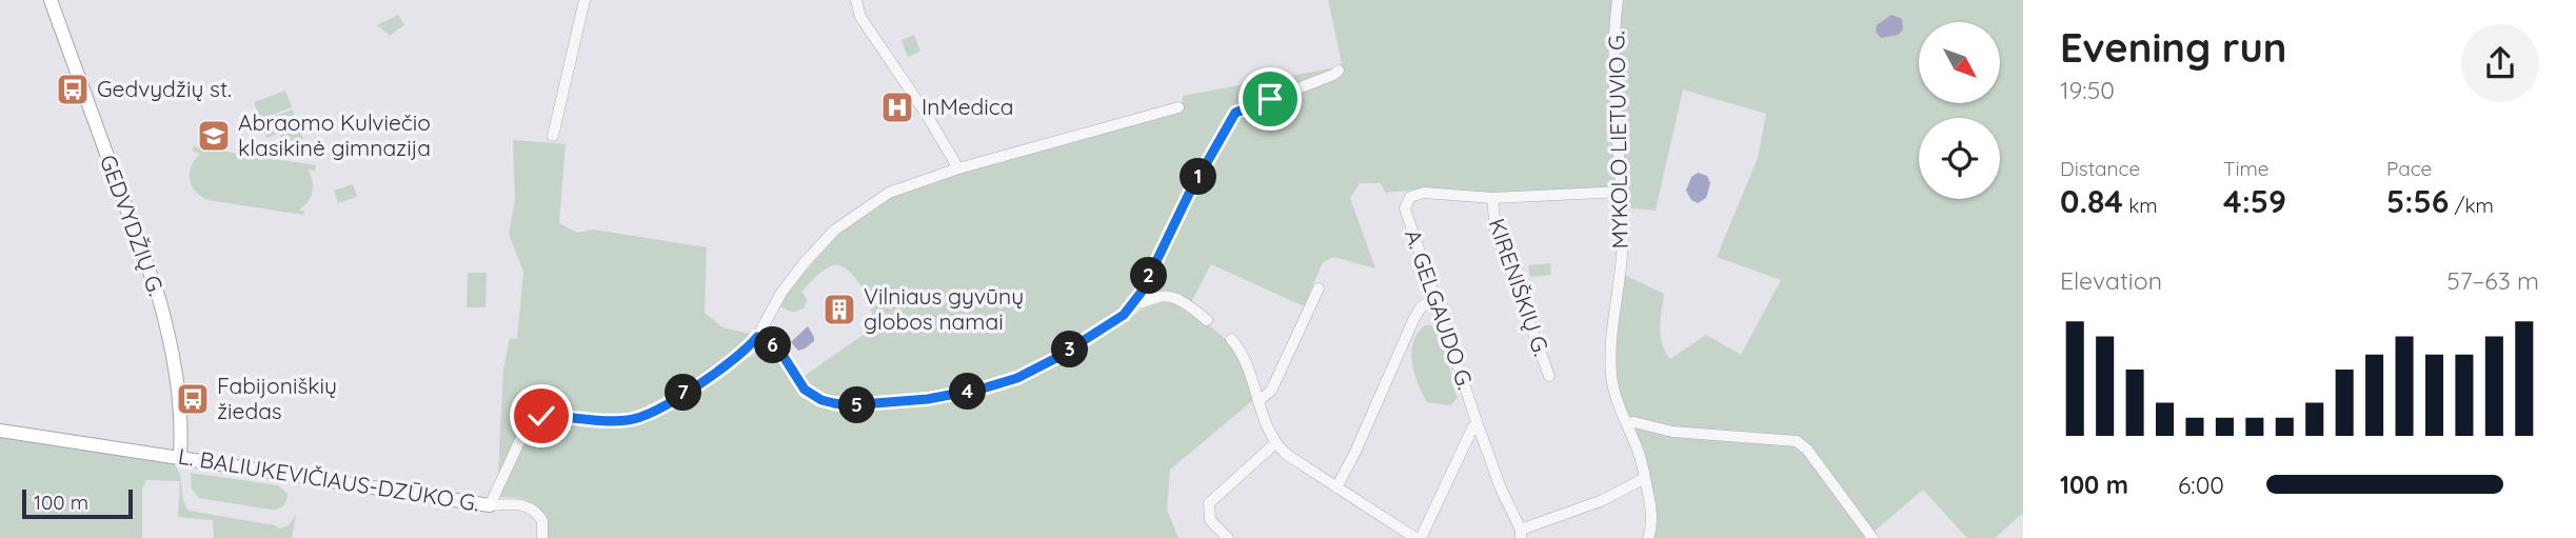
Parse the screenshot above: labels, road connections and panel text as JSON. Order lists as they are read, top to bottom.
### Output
{
  "streets": {
    "main road": ["GEDVYDŽIŲ G.", "L. BALIUKEVIČIAUS-DZŪKO G."],
    "street": ["MYKOLO LIETUVIO G.", "KIRENIŠKIŲ G.", "A. GELGAUDO G."]
  },
  "crossings": [
    ["MYKOLO LIETUVIO G.", "A. GELGAUDO G."],
    ["GEDVYDŽIŲ G.", "L. BALIUKEVIČIAUS-DZŪKO G."],
    ["KIRENIŠKIŲ G.", "A. GELGAUDO G."]
  ],
  "places": {
    "bus stop": ["Gedvydžių st.", "Fabijoniškių žiedas"],
    "hospital": ["InMedica"],
    "school or university": ["Abraomo Kulviečio klasikinė gimnazija"],
    "building": ["Vilniaus gyvūnų globos namai"]
  },
  "scale_bar": "100 m",
  "north": "bottom right",
  "page": {
    "heading": ["Evening run", "19:50"],
    "stats": [
      ["Distance", "0.84 km"],
      ["Time", "4:59"],
      ["Pace", "5:56 /km"]
    ],
    "pins": [
      "1",
      "2",
      "6",
      "3",
      "4",
      "7",
      "5"
    ],
    "chart": ["Elevation", "57–63 m"],
    "list": [
      {
        "name": "100 m",
        "note": "6:00"
      }
    ],
    "scale": "100 m"
  }
}
